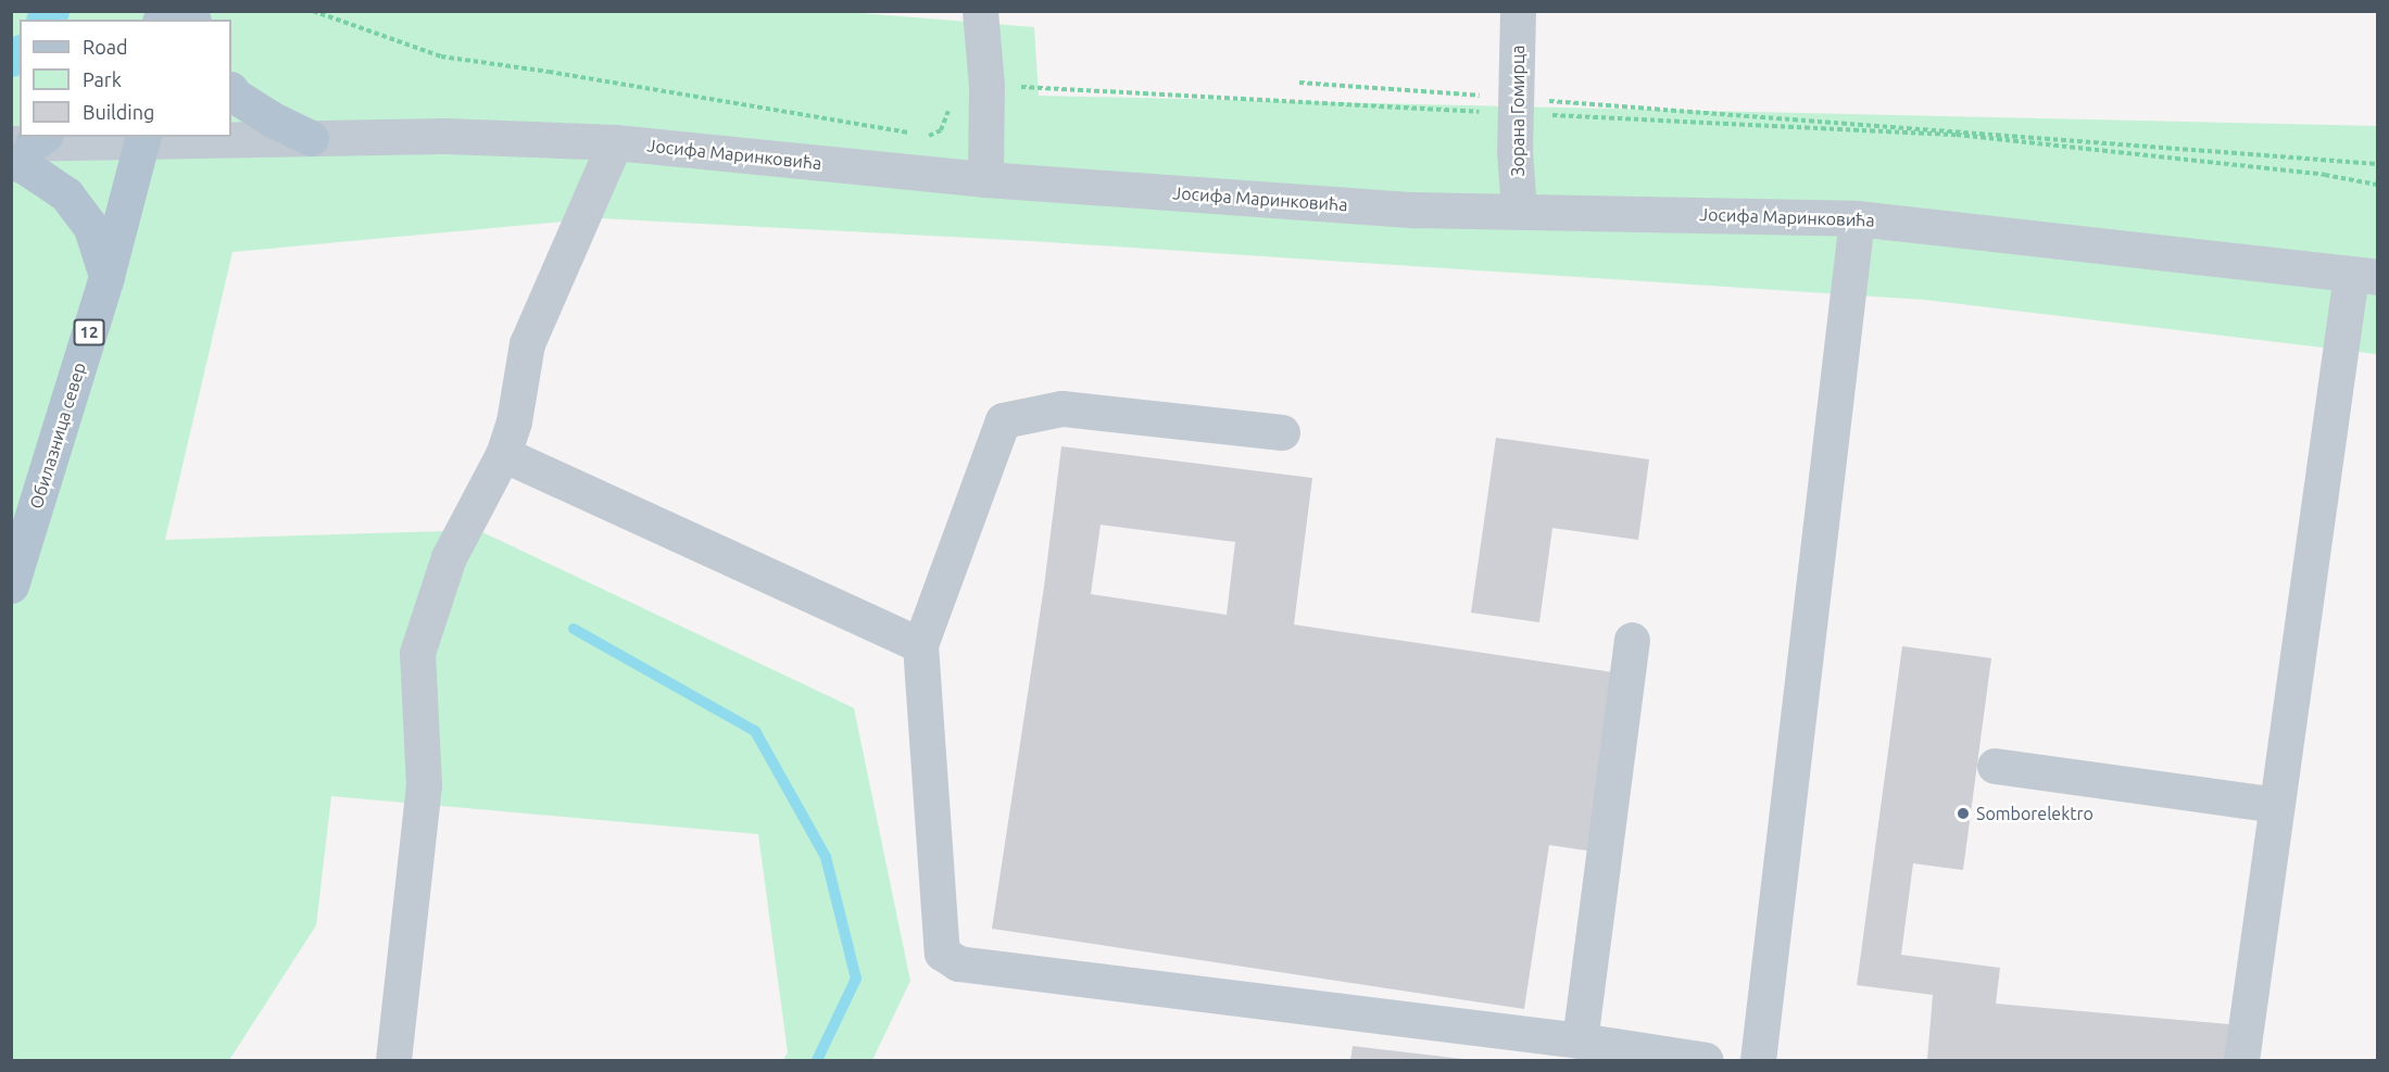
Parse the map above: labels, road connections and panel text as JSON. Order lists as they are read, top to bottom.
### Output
{
  "streets": {
    "main road": ["12", "Обилазница север"],
    "street": ["Зорана Гомирца", "Јосифа Маринковића"]
  },
  "crossings": [
    ["Зорана Гомирца", "Јосифа Маринковића"],
    ["Јосифа Маринковића", "Обилазница север"]
  ],
  "places": ["Somborelektro"],
  "legend": ["Road", "Park", "Building"]
}
